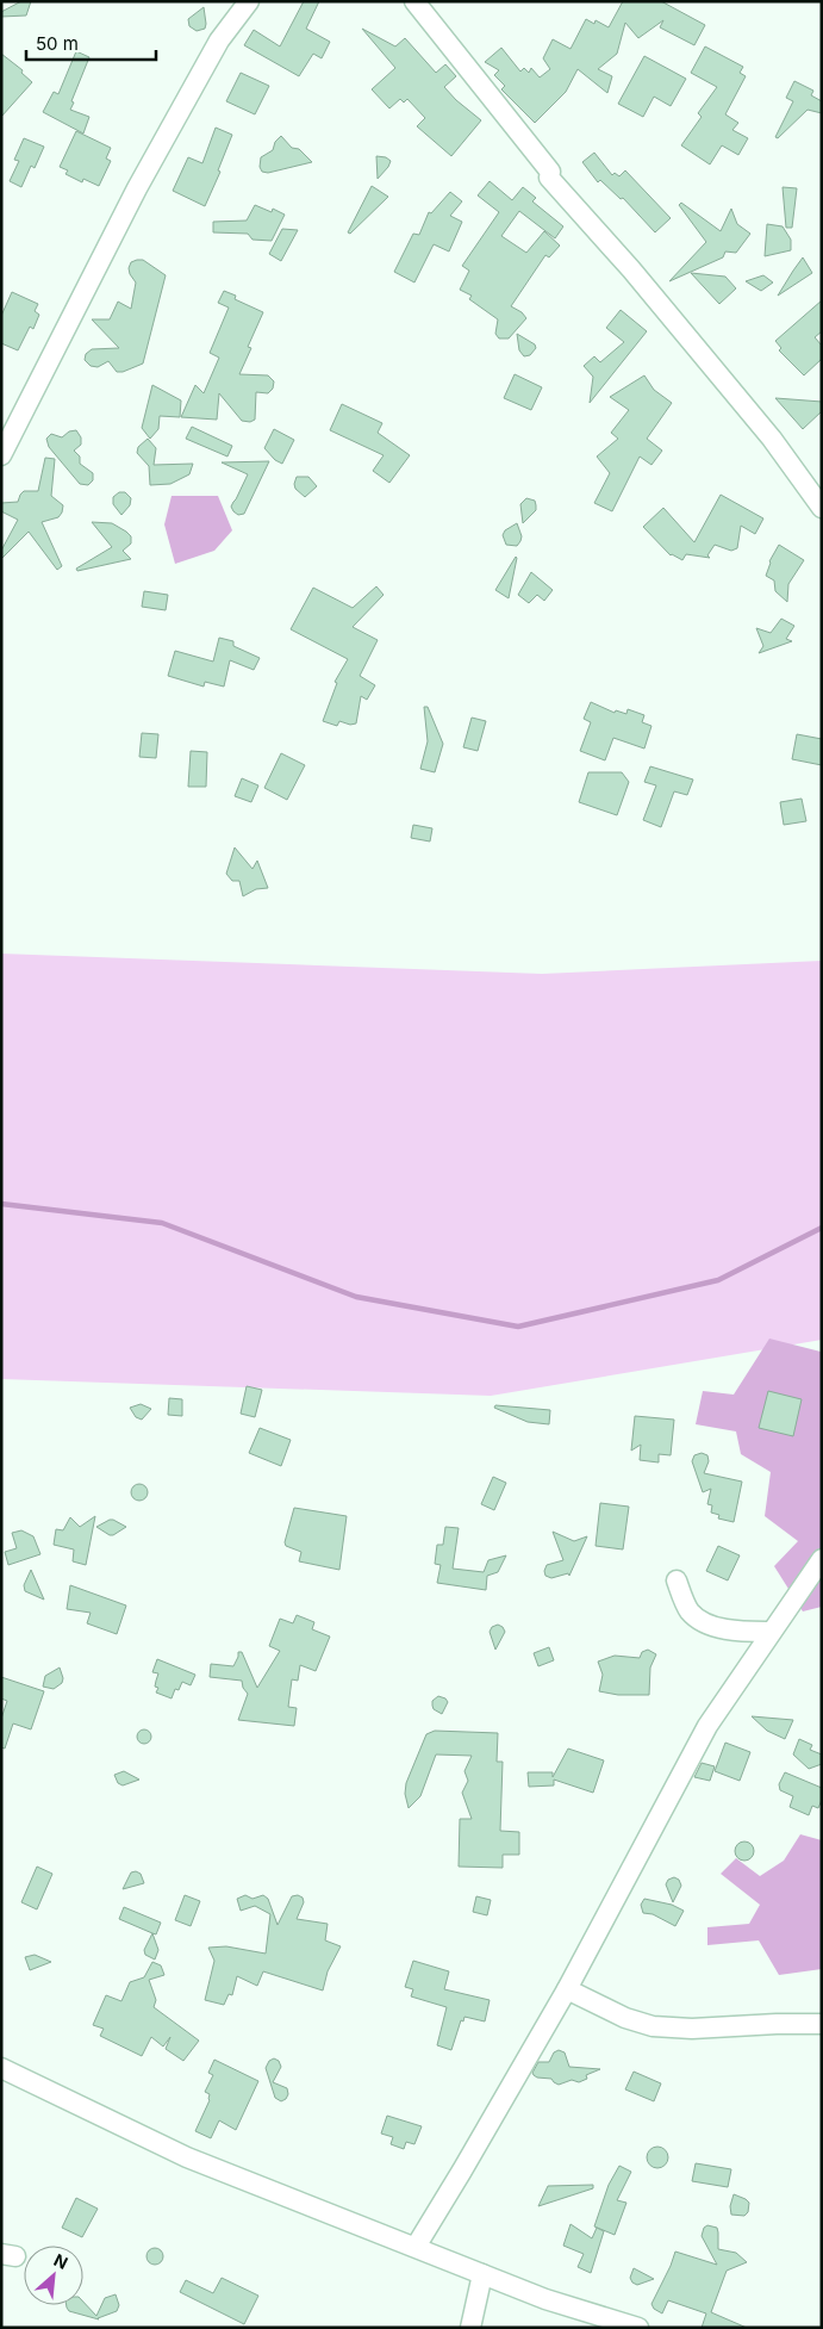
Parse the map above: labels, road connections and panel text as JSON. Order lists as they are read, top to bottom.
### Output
{
  "scale_bar": "50 m",
  "north": "top right"
}
